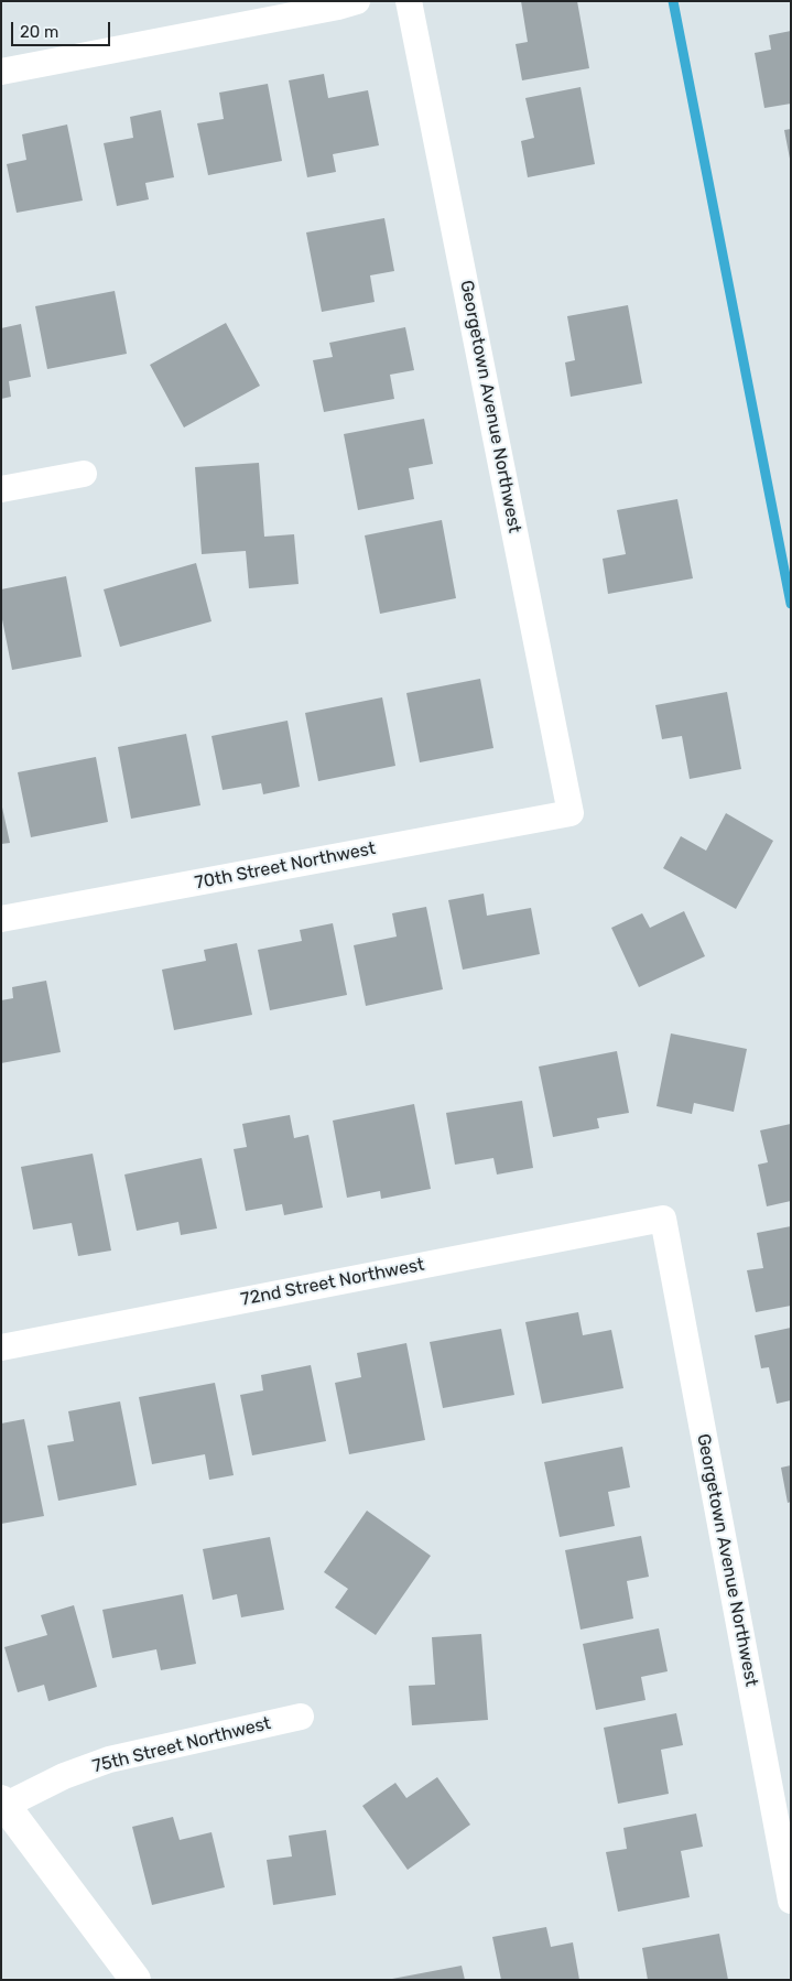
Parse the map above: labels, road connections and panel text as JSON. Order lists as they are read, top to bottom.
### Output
{
  "streets": {
    "street": [
      "Georgetown Avenue Northwest",
      "70th Street Northwest",
      "72nd Street Northwest",
      "75th Street Northwest"
    ]
  },
  "crossings": [
    ["Georgetown Avenue Northwest", "70th Street Northwest"],
    ["Georgetown Avenue Northwest", "72nd Street Northwest"]
  ],
  "scale_bar": "20 m"
}
